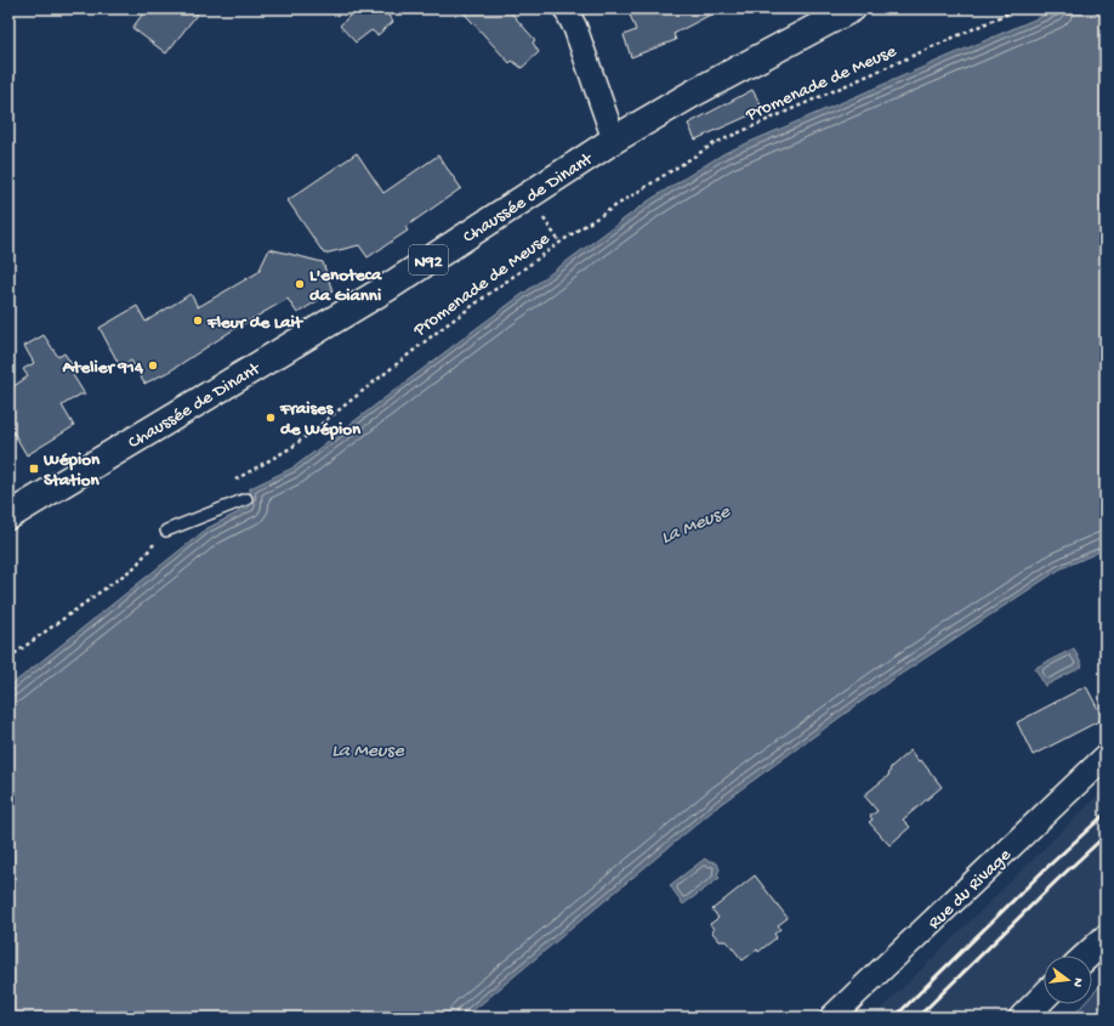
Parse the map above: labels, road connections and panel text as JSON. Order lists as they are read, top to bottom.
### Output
{
  "streets": {
    "main road": ["Chaussée de Dinant", "N92"],
    "street": ["Rue du Rivage"],
    "path": ["Promenade de Meuse"]
  },
  "water": ["La Meuse"],
  "places": {
    "other": [
      "L'enoteca da Gianni",
      "Fleur de Lait",
      "Atelier 914",
      "Fraises de Wépion"
    ],
    "transit": ["Wépion Station"]
  },
  "north": "right"
}
